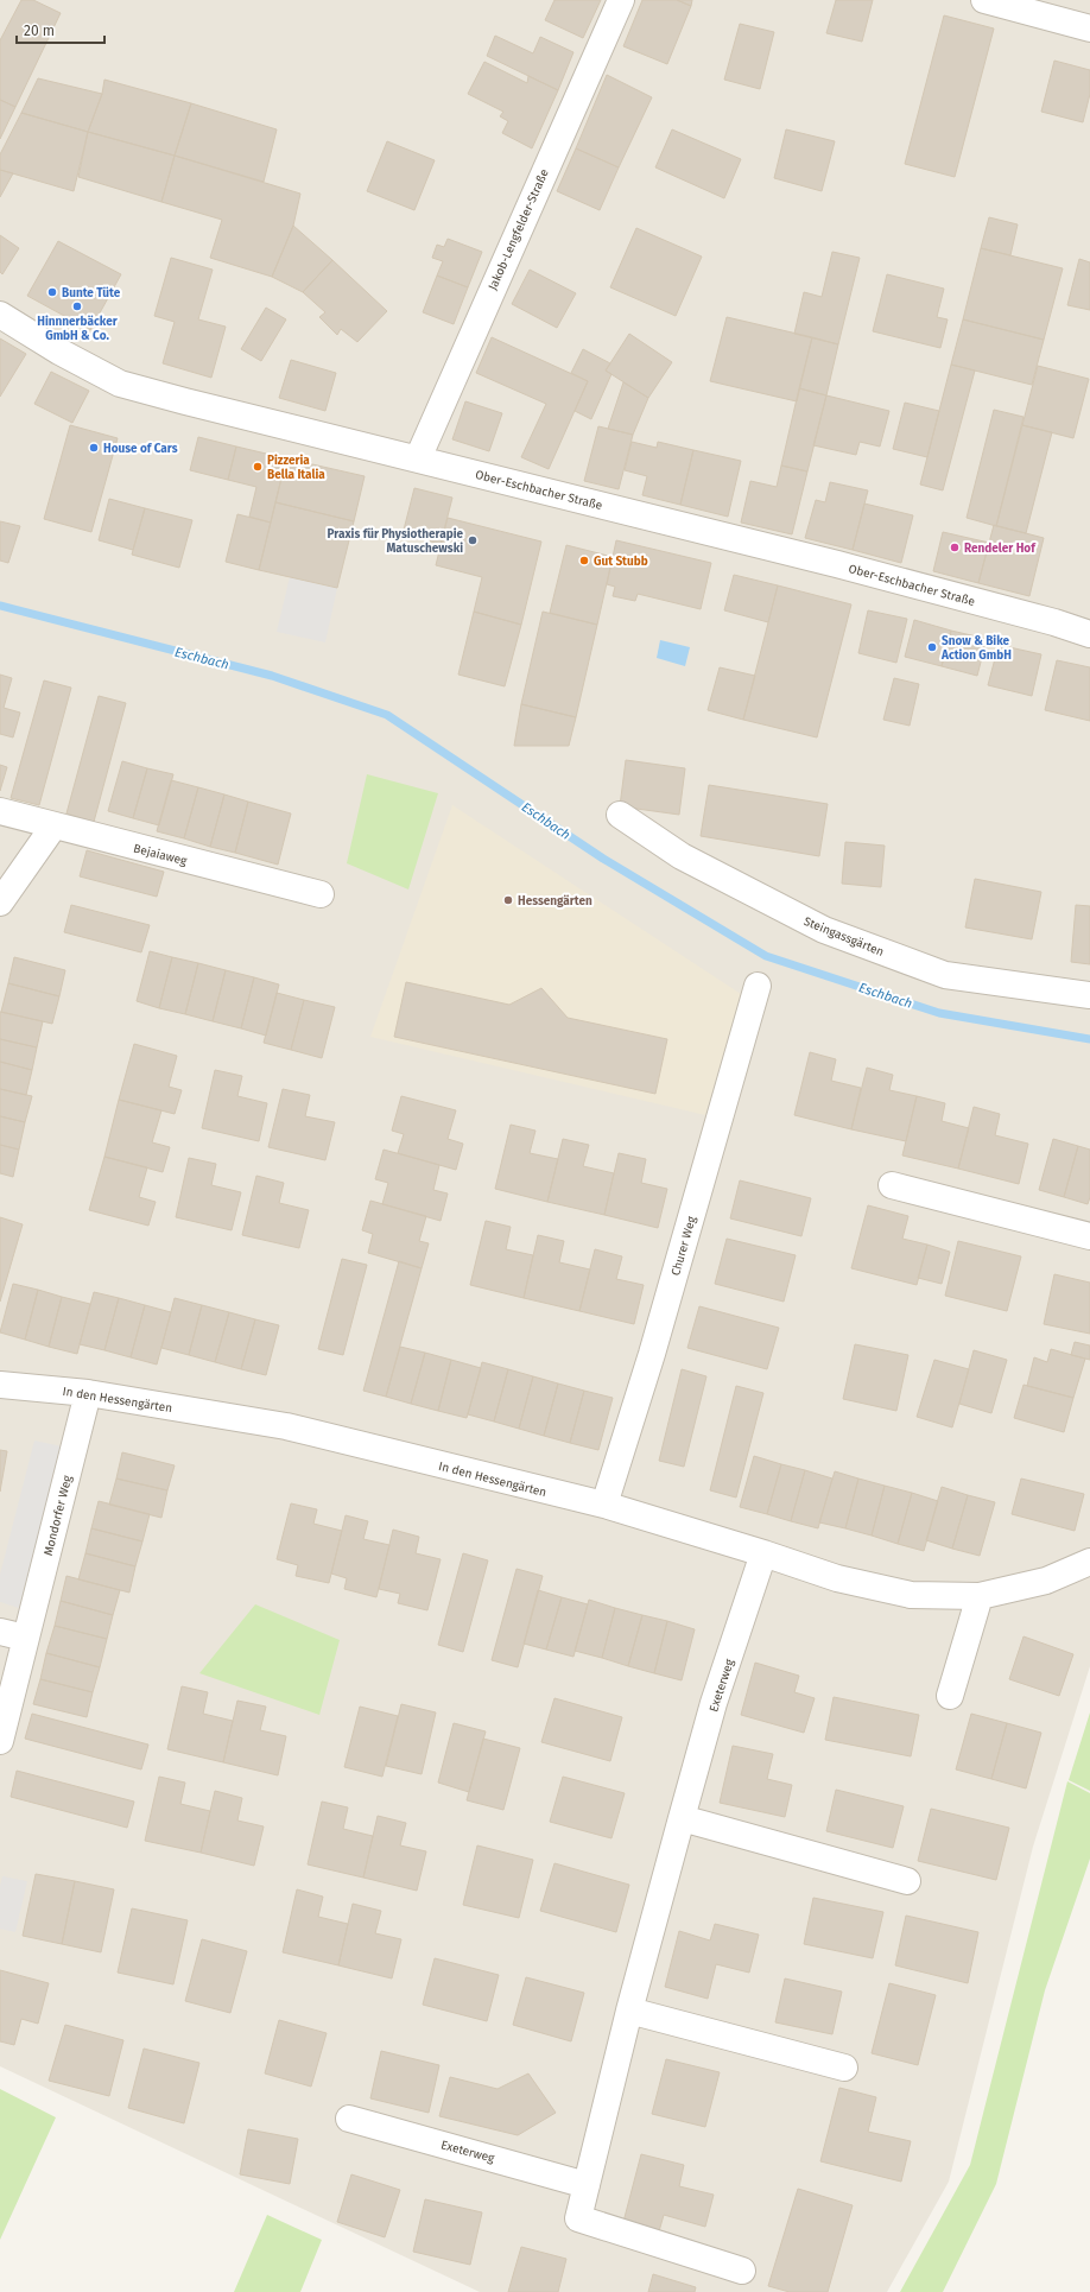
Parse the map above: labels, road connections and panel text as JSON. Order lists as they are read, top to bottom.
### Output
{
  "streets": {
    "street": [
      "Jakob-Lengfelder-Straße",
      "Ober-Eschbacher Straße",
      "Bejaiaweg",
      "Steingassgärten",
      "Churer Weg",
      "In den Hessengärten",
      "Mondorfer Weg",
      "Exeterweg"
    ]
  },
  "crossings": [
    ["Jakob-Lengfelder-Straße", "Ober-Eschbacher Straße"],
    ["Churer Weg", "In den Hessengärten"],
    ["In den Hessengärten", "Mondorfer Weg"],
    ["In den Hessengärten", "Exeterweg"]
  ],
  "water": ["Eschbach"],
  "places": [
    "Bunte Tüte",
    "Hinnnerbäcker GmbH & Co.",
    "House of Cars",
    "Pizzeria Bella Italia",
    "Praxis für Physiotherapie Matuschewski",
    "Rendeler Hof",
    "Gut Stubb",
    "Snow & Bike Action GmbH",
    "Hessengärten"
  ],
  "scale_bar": "20 m"
}
